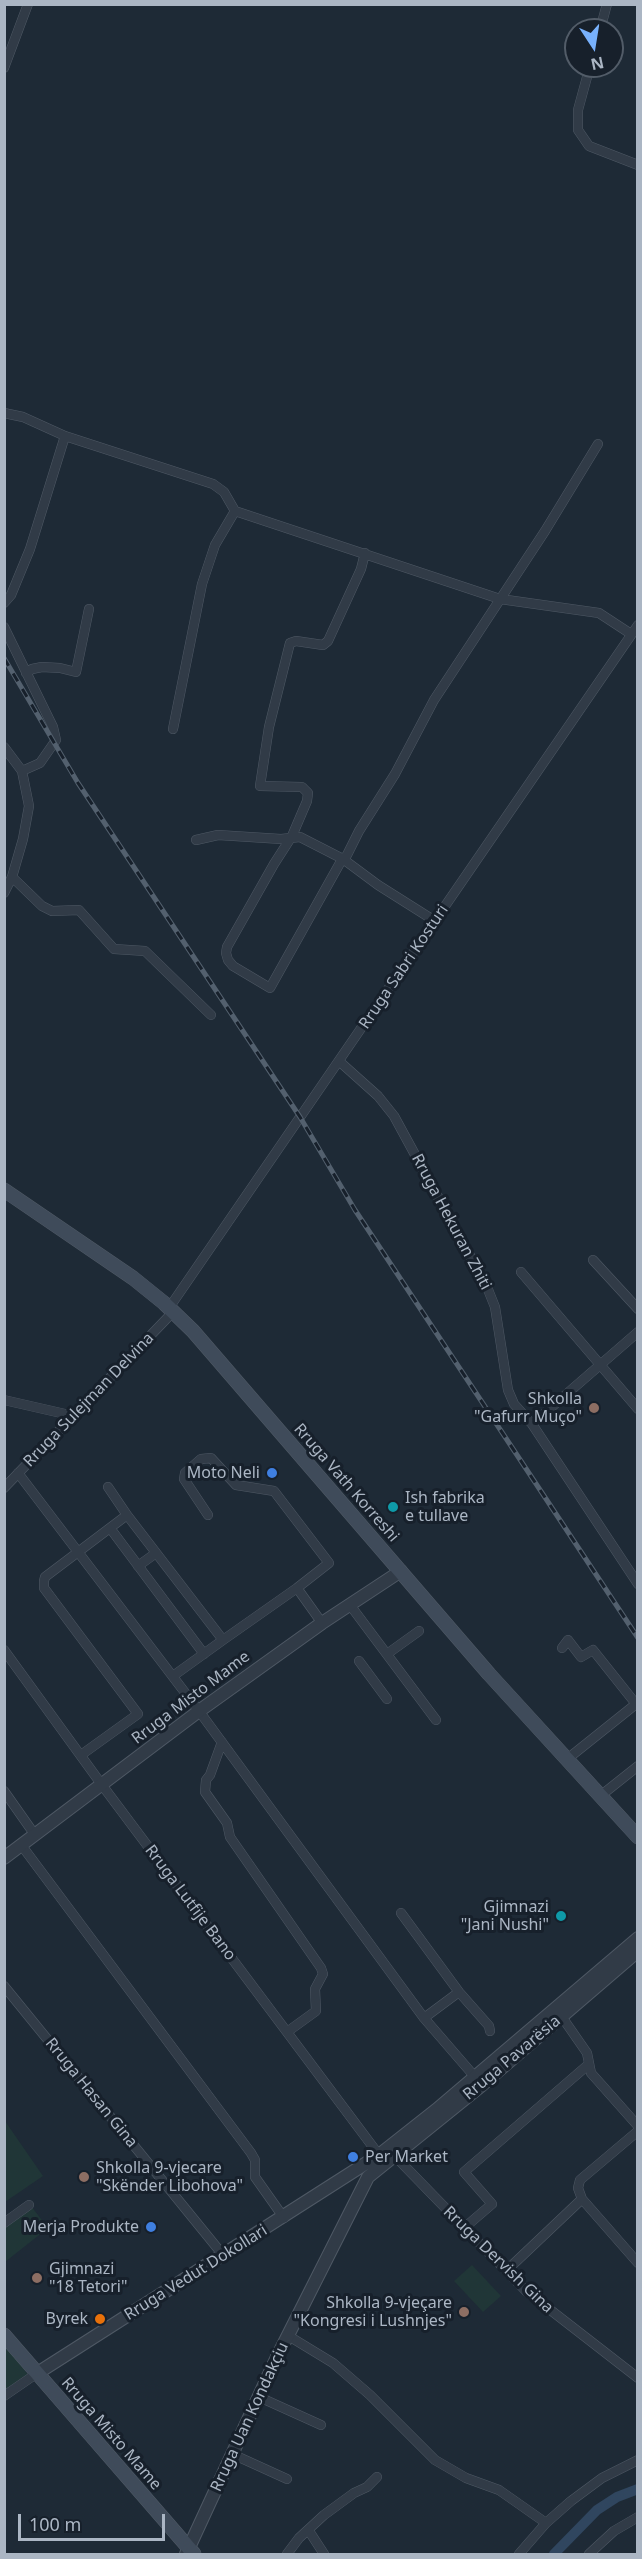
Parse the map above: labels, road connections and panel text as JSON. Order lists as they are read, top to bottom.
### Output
{
  "streets": {
    "main road": ["Rruga Vath Korreshi", "Rruga Misto Mame"],
    "street": [
      "Rruga Sabri Kosturi",
      "Rruga Hekuran Zhiti",
      "Rruga Sulejman Delvina",
      "Rruga Lutfije Bano",
      "Rruga Pavarësia",
      "Rruga Hasan Gina",
      "Rruga Dervish Gina",
      "Rruga Vedut Dokollari",
      "Rruga Uan Kondakçiu"
    ]
  },
  "crossings": [
    ["Rruga Sabri Kosturi", "Rruga Hekuran Zhiti"],
    ["Rruga Sabri Kosturi", "Rruga Sulejman Delvina"],
    ["Rruga Sabri Kosturi", "Rruga Vath Korreshi"],
    ["Rruga Sulejman Delvina", "Rruga Vath Korreshi"],
    ["Rruga Vath Korreshi", "Rruga Misto Mame"],
    ["Rruga Misto Mame", "Rruga Lutfije Bano"],
    ["Rruga Misto Mame", "Rruga Vedut Dokollari"],
    ["Rruga Misto Mame", "Rruga Uan Kondakçiu"],
    ["Rruga Lutfije Bano", "Rruga Pavarësia"],
    ["Rruga Lutfije Bano", "Rruga Dervish Gina"],
    ["Rruga Lutfije Bano", "Rruga Vedut Dokollari"],
    ["Rruga Lutfije Bano", "Rruga Uan Kondakçiu"],
    ["Rruga Pavarësia", "Rruga Dervish Gina"],
    ["Rruga Pavarësia", "Rruga Vedut Dokollari"],
    ["Rruga Pavarësia", "Rruga Uan Kondakçiu"],
    ["Rruga Hasan Gina", "Rruga Vedut Dokollari"],
    ["Rruga Dervish Gina", "Rruga Vedut Dokollari"],
    ["Rruga Dervish Gina", "Rruga Uan Kondakçiu"],
    ["Rruga Vedut Dokollari", "Rruga Uan Kondakçiu"]
  ],
  "places": [
    "Shkolla \"Gafurr Muço\"",
    "Moto Neli",
    "Ish fabrika e tullave",
    "Gjimnazi \"Jani Nushi\"",
    "Per Market",
    "Shkolla 9-vjecare \"Skënder Libohova\"",
    "Merja Produkte",
    "Gjimnazi \"18 Tetori\"",
    "Shkolla 9-vjeçare \"Kongresi i Lushnjes\"",
    "Byrek"
  ],
  "scale_bar": "100 m",
  "north": "bottom"
}
